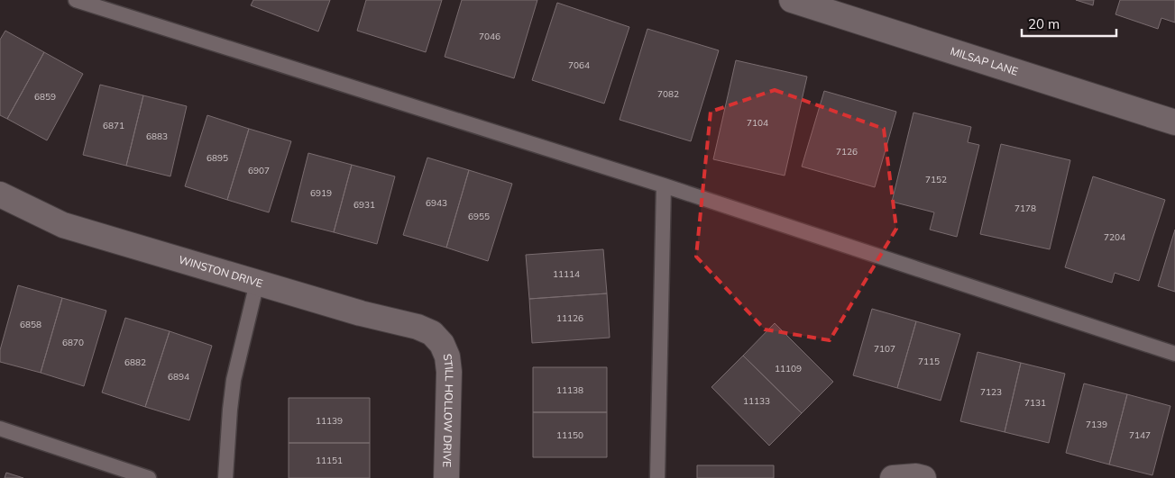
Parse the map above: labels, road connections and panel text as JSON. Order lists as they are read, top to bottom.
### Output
{
  "streets": {
    "street": ["MILSAP LANE", "WINSTON DRIVE", "STILL HOLLOW DRIVE"]
  },
  "crossings": [
    ["WINSTON DRIVE", "STILL HOLLOW DRIVE"]
  ],
  "house_numbers": [
    "7046",
    "7064",
    "7082",
    "6859",
    "7104",
    "6871",
    "6883",
    "7126",
    "6895",
    "6907",
    "7152",
    "6919",
    "6943",
    "6931",
    "7178",
    "6955",
    "7204",
    "11114",
    "11126",
    "6858",
    "6870",
    "7107",
    "7115",
    "6882",
    "11109",
    "6894",
    "11138",
    "7123",
    "11133",
    "7131",
    "11139",
    "7139",
    "11150",
    "7147",
    "11151"
  ],
  "scale_bar": "20 m"
}
